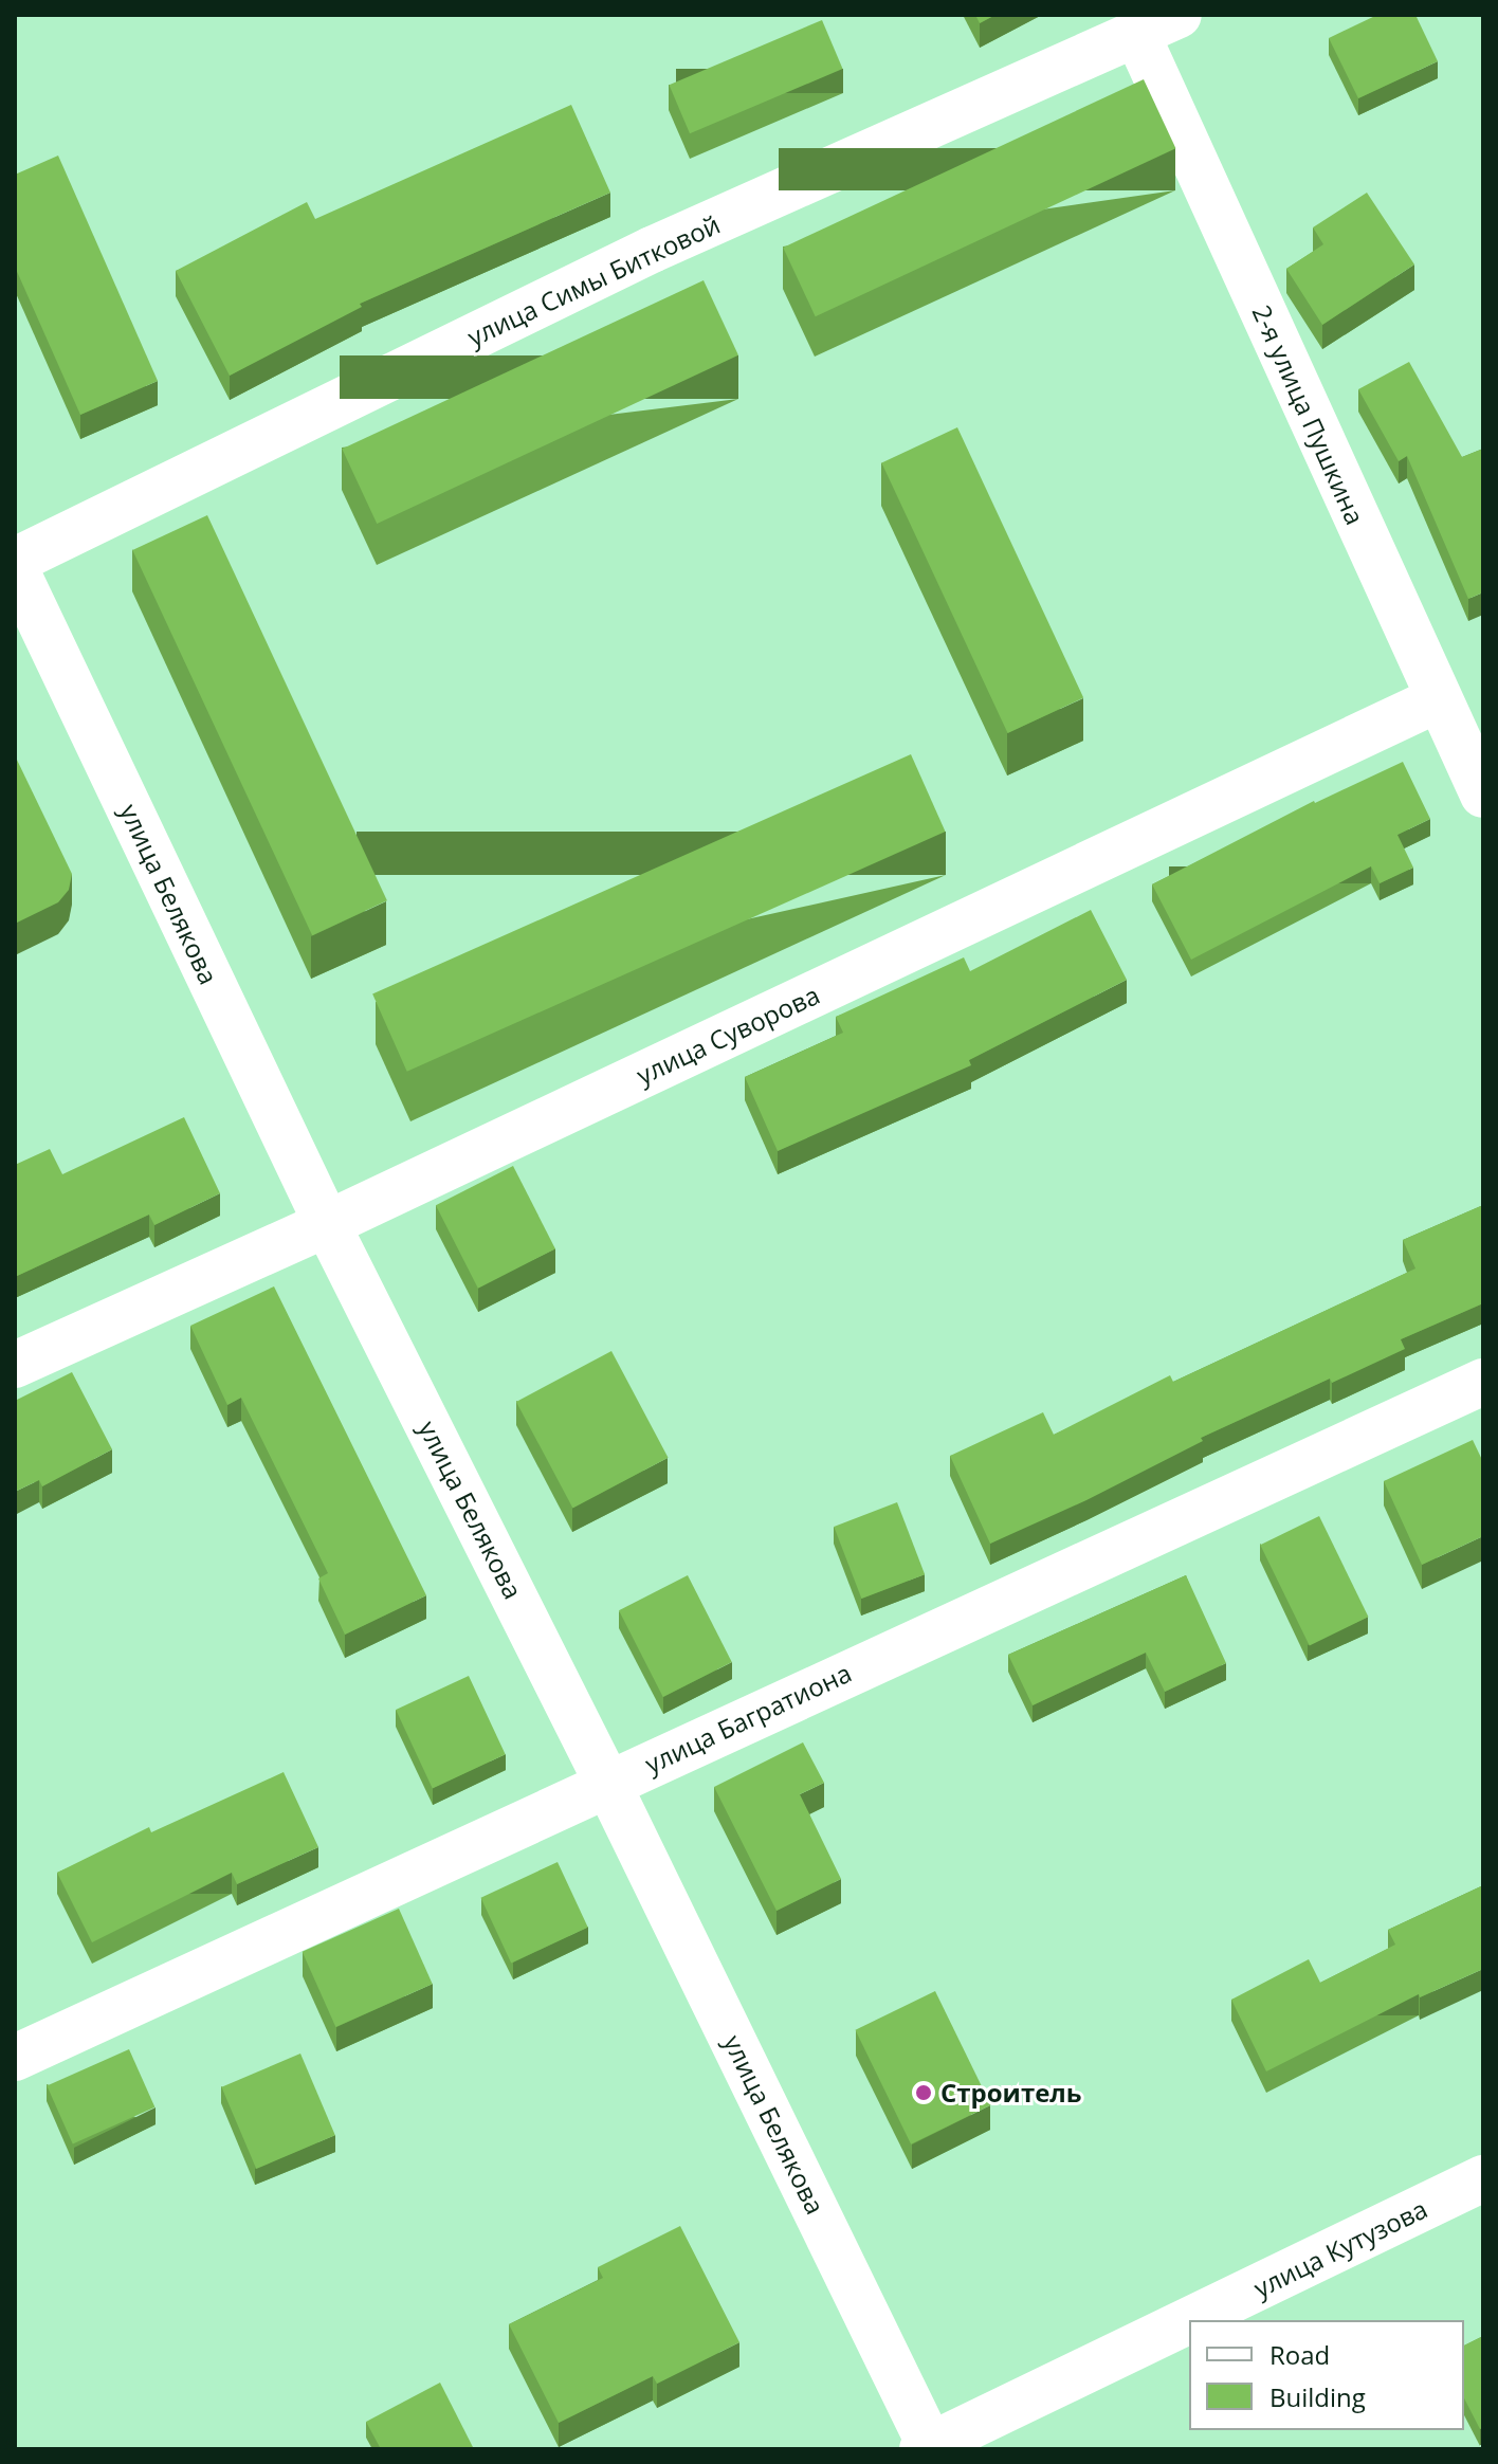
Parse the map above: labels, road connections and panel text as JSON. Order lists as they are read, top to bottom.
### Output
{
  "streets": {
    "street": [
      "улица Симы Битковой",
      "2-я улица Пушкина",
      "улица Белякова",
      "улица Суворова",
      "улица Багратиона",
      "улица Кутузова"
    ]
  },
  "crossings": [
    ["улица Симы Битковой", "2-я улица Пушкина"],
    ["2-я улица Пушкина", "улица Суворова"],
    ["улица Белякова", "улица Суворова"],
    ["улица Белякова", "улица Багратиона"],
    ["улица Белякова", "улица Кутузова"]
  ],
  "places": ["Строитель"],
  "legend": ["Road", "Building"]
}
